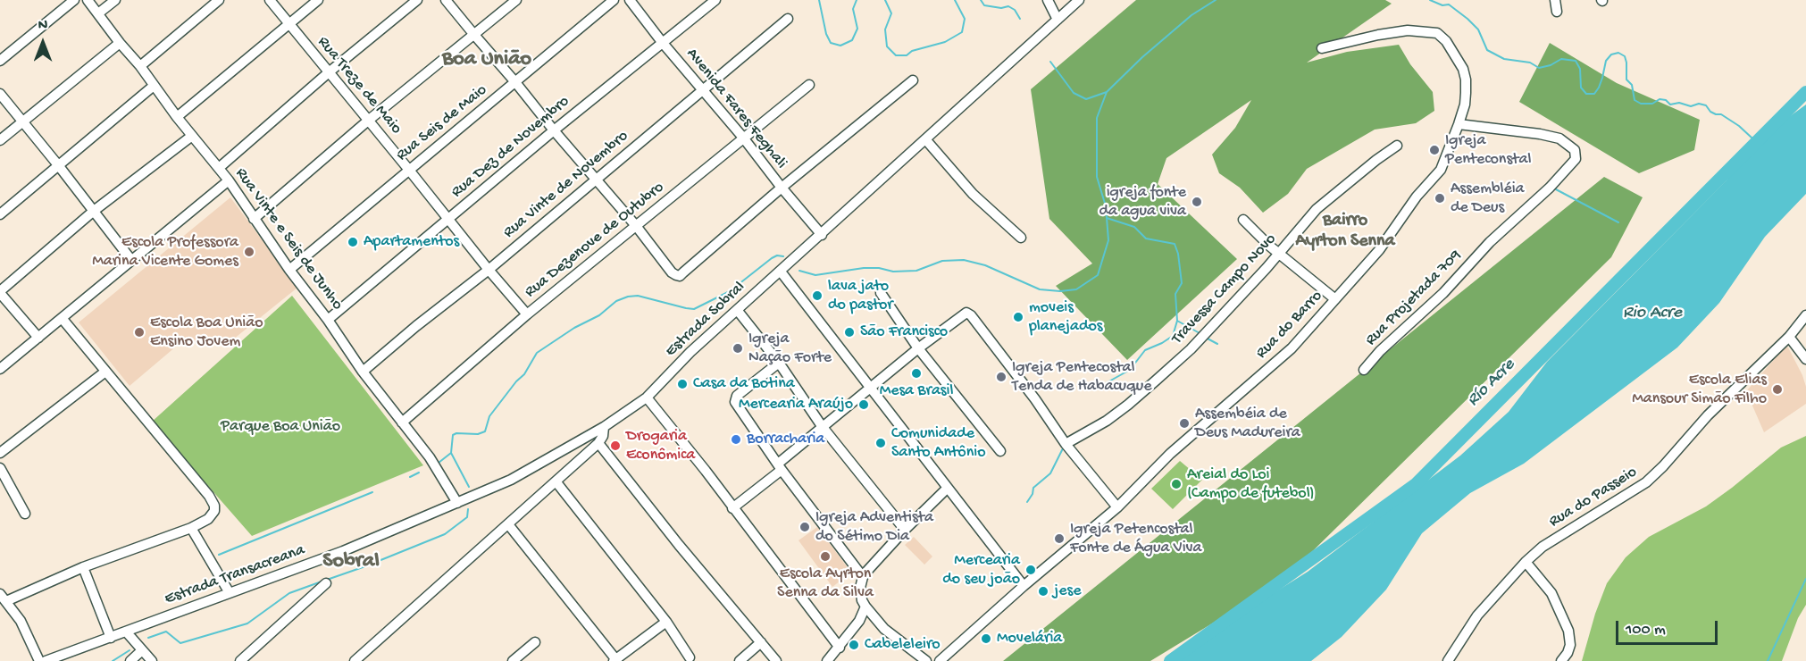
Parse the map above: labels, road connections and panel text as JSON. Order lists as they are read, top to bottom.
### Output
{
  "streets": {
    "street": [
      "Rua Treze de Maio",
      "Avenida Fares Feghali",
      "Rua Seis de Maio",
      "Rua Dez de Novembro",
      "Rua Vinte de Novembro",
      "Rua Vinte e Seis de Junho",
      "Rua Dezenove de Outubro",
      "Travessa Campo Novo",
      "Rua Projetada 709",
      "Estrada Sobral",
      "Rua do Barro",
      "Rua do Passeio",
      "Estrada Transacreana"
    ]
  },
  "crossings": [
    ["Rua Treze de Maio", "Rua Seis de Maio"],
    ["Rua Treze de Maio", "Rua Dez de Novembro"],
    ["Rua Treze de Maio", "Rua Vinte de Novembro"],
    ["Rua Treze de Maio", "Rua Dezenove de Outubro"],
    ["Avenida Fares Feghali", "Rua Dez de Novembro"],
    ["Avenida Fares Feghali", "Rua Vinte de Novembro"],
    ["Avenida Fares Feghali", "Rua Dezenove de Outubro"],
    ["Avenida Fares Feghali", "Estrada Sobral"],
    ["Rua Seis de Maio", "Rua Vinte e Seis de Junho"],
    ["Rua Dez de Novembro", "Rua Vinte e Seis de Junho"],
    ["Rua Vinte de Novembro", "Rua Vinte e Seis de Junho"],
    ["Rua Vinte e Seis de Junho", "Rua Dezenove de Outubro"],
    ["Rua Vinte e Seis de Junho", "Estrada Transacreana"],
    ["Rua Projetada 709", "Rua do Barro"],
    ["Estrada Sobral", "Estrada Transacreana"]
  ],
  "districts": ["Boa União", "Bairro Ayrton Senna", "Sobral"],
  "water": ["Rio Acre", "Río Acre"],
  "parks": ["Parque Boa União"],
  "places": [
    "Igreja Penteconstal",
    "Assembléia de Deus",
    "igreja fonte da agua viva",
    "Apartamentos",
    "Escola Professora Marina Vicente Gomes",
    "lava jato do pastor",
    "moveis planejados",
    "Escola Boa União Ensino Jovem",
    "São Francisco",
    "Igreja Nação Forte",
    "Mesa Brasil",
    "Igreja Pentecostal Tenda de Habacuque",
    "Casa da Botina",
    "Escola Elias Mansour Simão Filho",
    "Mercearia Araújo",
    "Assembéia de Deus Madureira",
    "Borracharia",
    "Comunidade Santo Antônio",
    "Drogaria Econômica",
    "Areial do Loi (Campo de futebol)",
    "Igreja Adventista do Sétimo Dia",
    "Igreja Petencostal Fonte de Água Viva",
    "Escola Ayrton Senna da Silva",
    "Mercearia do seu joão",
    "jese",
    "Movelária",
    "Cabeleleiro"
  ],
  "scale_bar": "100 m",
  "north": "top"
}
